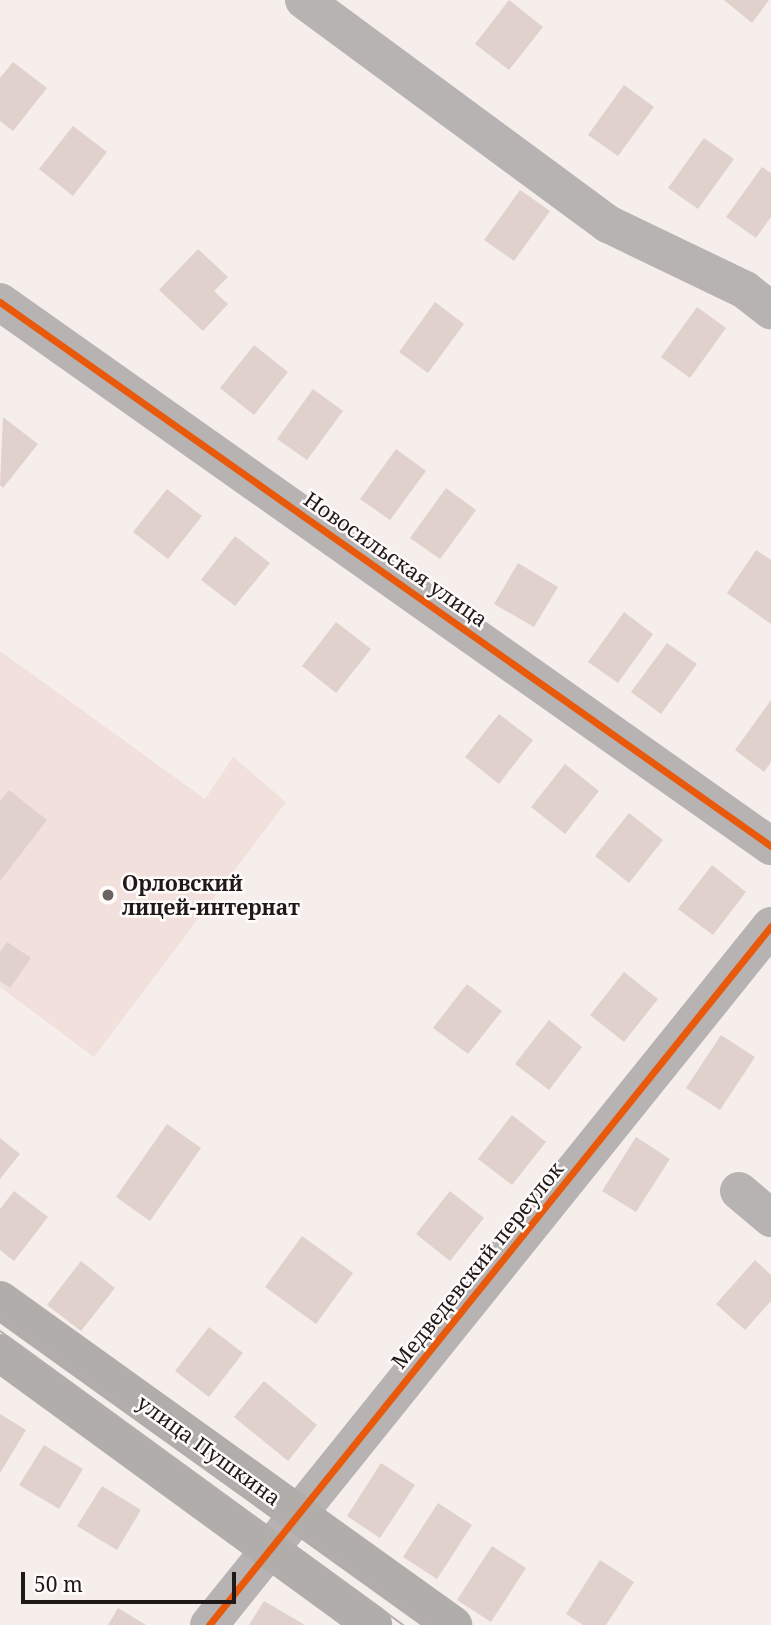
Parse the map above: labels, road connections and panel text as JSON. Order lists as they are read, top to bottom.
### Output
{
  "streets": {
    "main road": ["улица Пушкина"],
    "street": ["Новосильская улица", "Медведевский переулок"]
  },
  "crossings": [
    ["Медведевский переулок", "улица Пушкина"]
  ],
  "places": ["Орловский лицей-интернат"],
  "scale_bar": "50 m"
}
